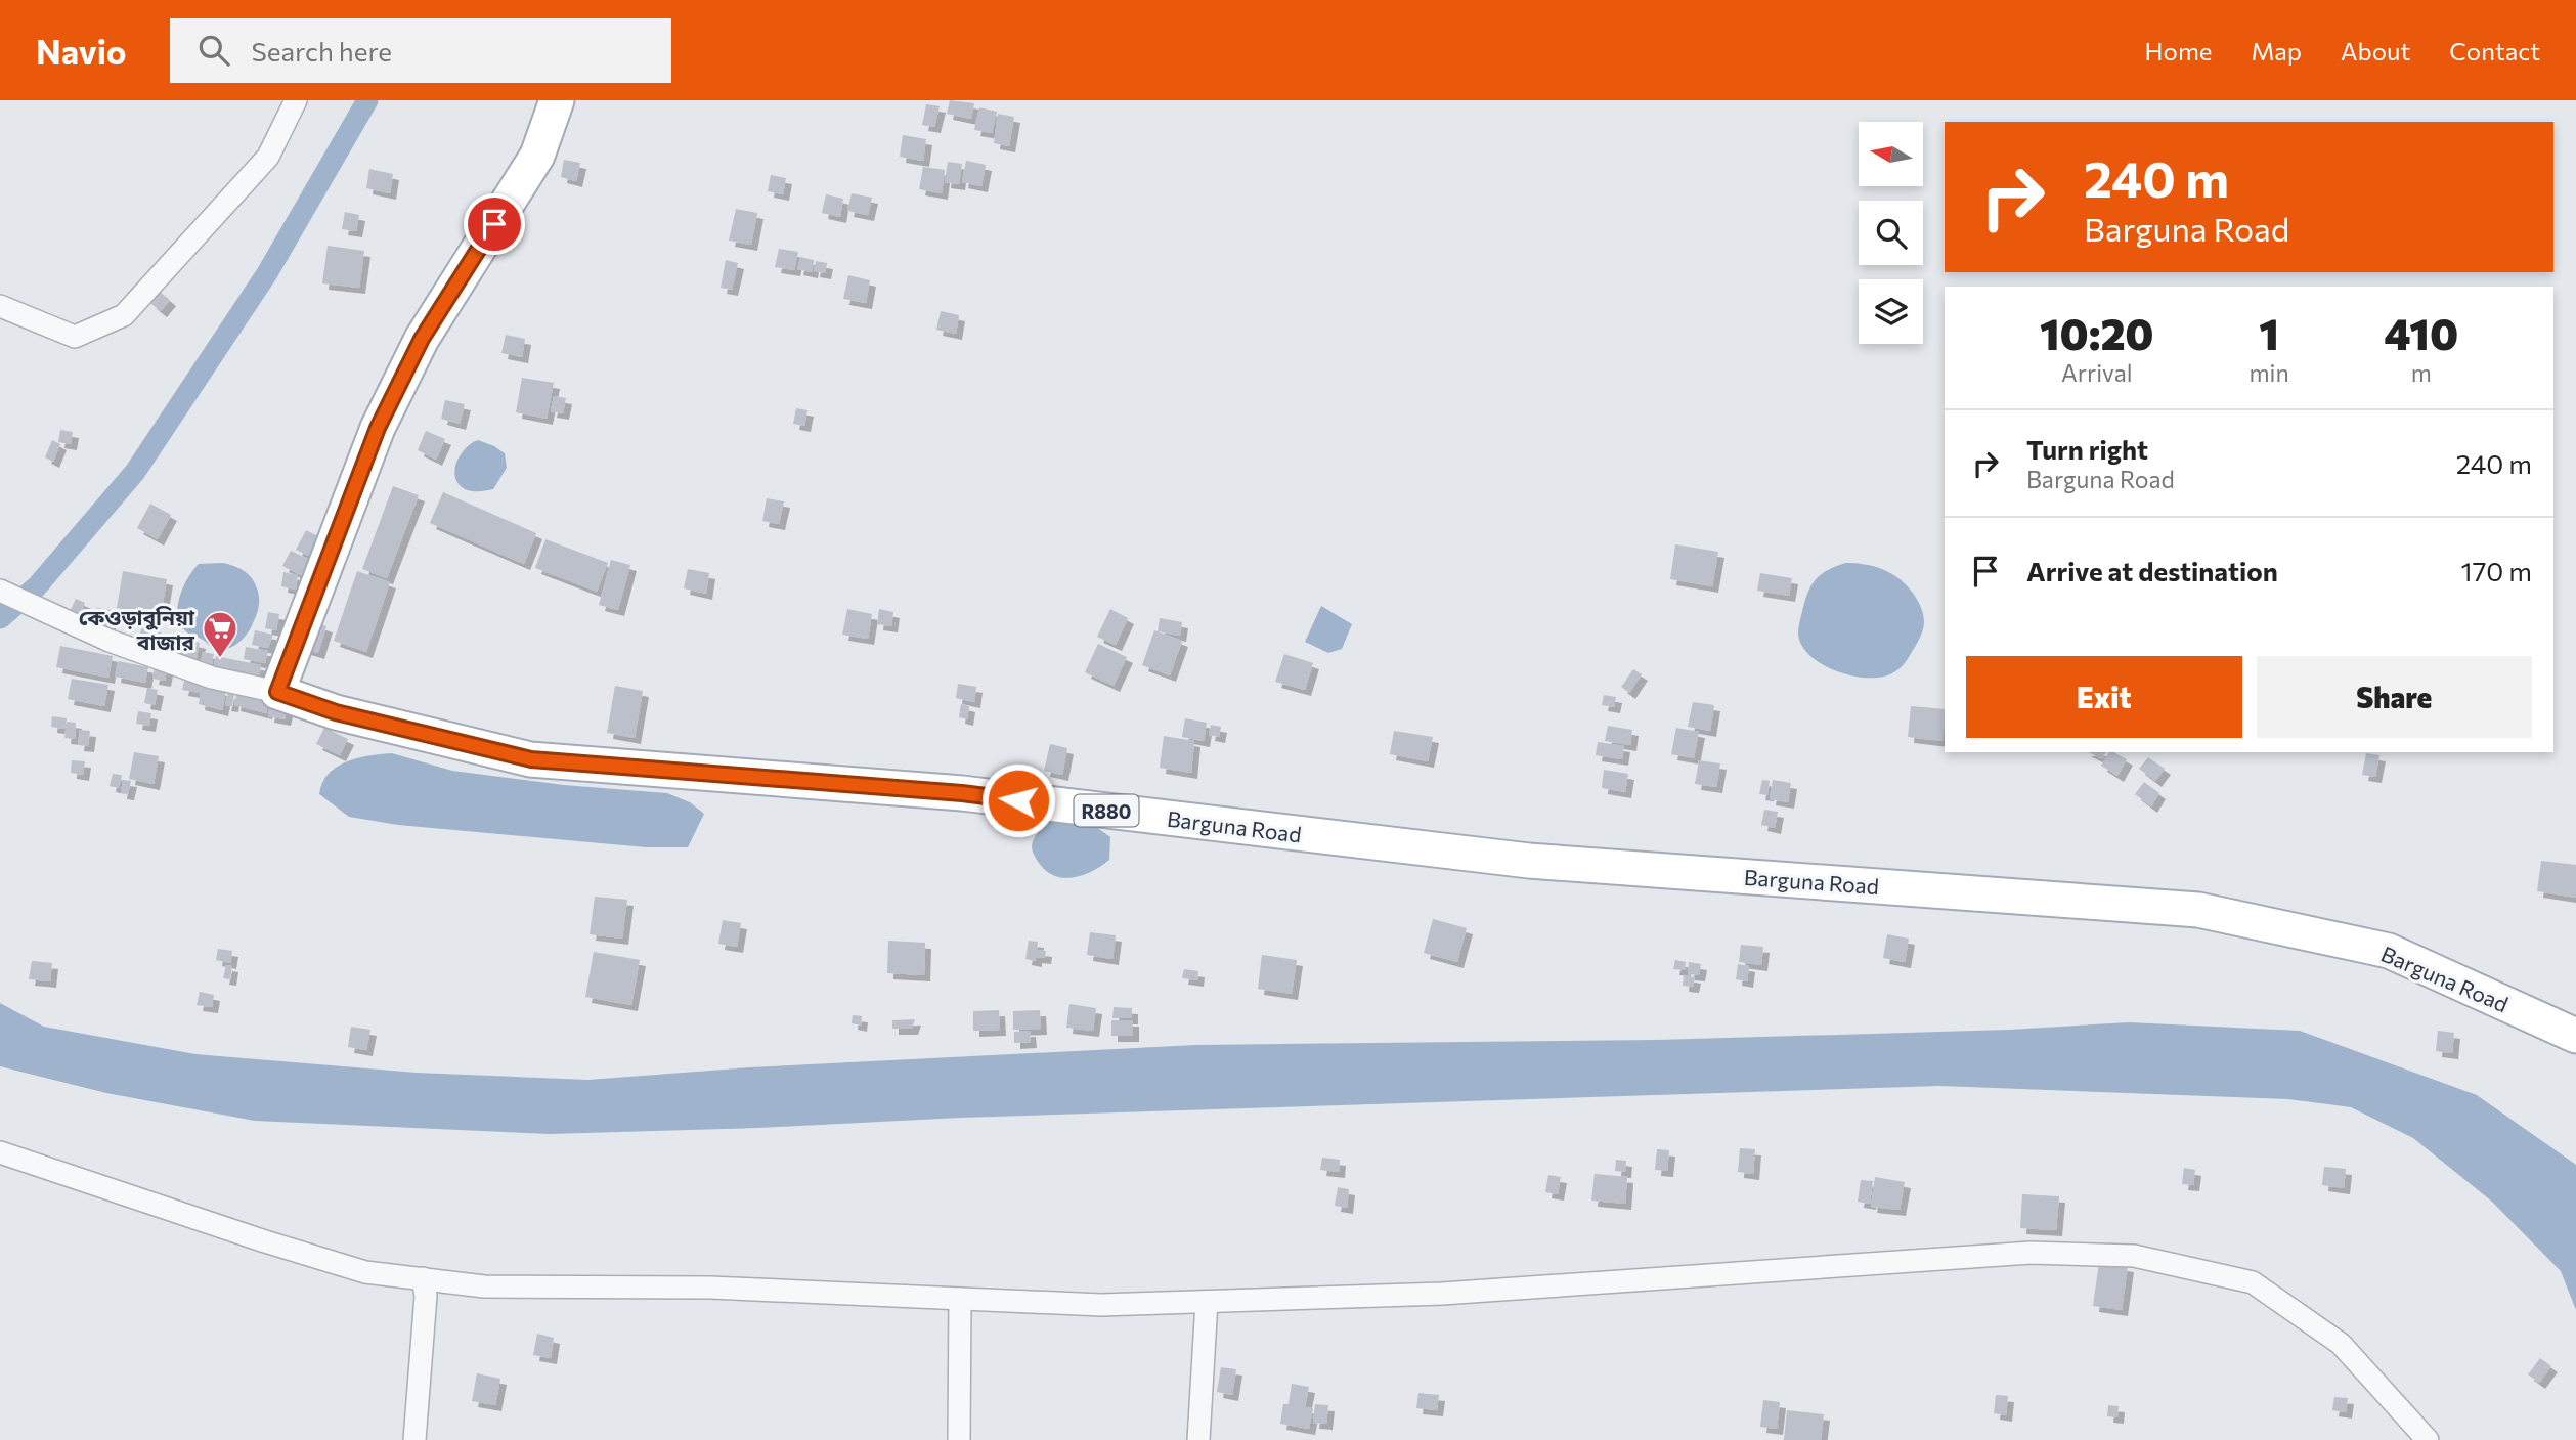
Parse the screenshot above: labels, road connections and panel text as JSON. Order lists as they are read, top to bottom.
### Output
{
  "streets": {
    "main road": ["R880", "Barguna Road"]
  },
  "places": {
    "supermarket": ["কেওড়াবুনিয়া বাজার"]
  },
  "north": "left",
  "page": {
    "header": "Navio",
    "search": "Search here",
    "nav": [
      "Home",
      "Map",
      "About",
      "Contact"
    ],
    "turn": ["240 m", "Barguna Road"],
    "eta": [
      "10:20",
      "Arrival",
      "1",
      "min",
      "410",
      "m"
    ],
    "list": [
      {
        "name": "Turn right",
        "note": "Barguna Road",
        "value": "240 m"
      },
      {
        "name": "Arrive at destination",
        "value": "170 m"
      }
    ],
    "buttons": ["Exit", "Share"]
  }
}
